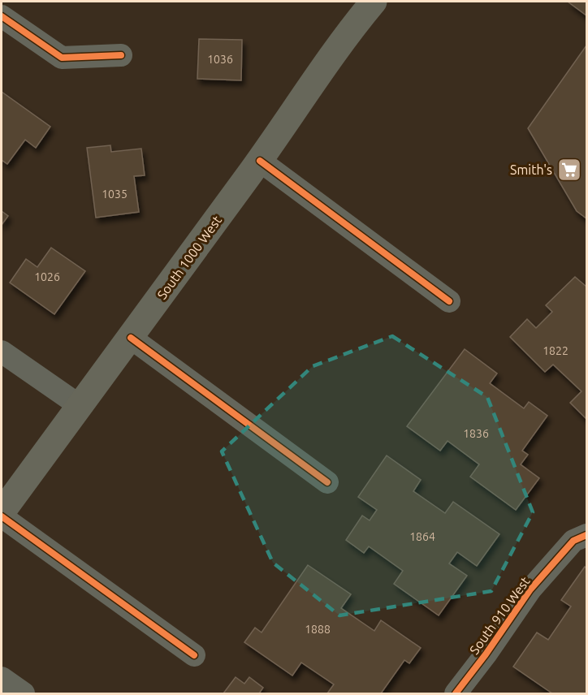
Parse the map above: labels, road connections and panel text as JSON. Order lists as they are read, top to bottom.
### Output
{
  "streets": {
    "main road": ["South 1000 West"],
    "street": ["South 910 West"]
  },
  "places": {
    "supermarket": ["Smith's"]
  },
  "house_numbers": [
    "1036",
    "1035",
    "1026",
    "1822",
    "1836",
    "1864",
    "1888"
  ]
}
